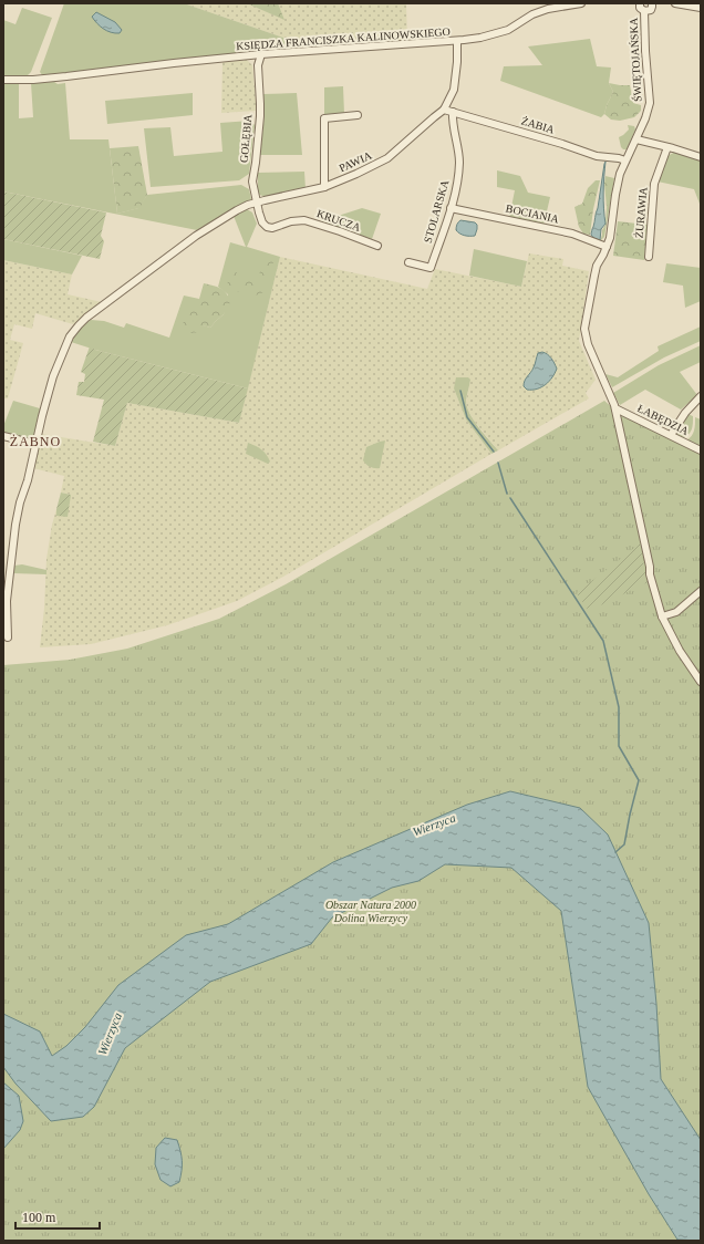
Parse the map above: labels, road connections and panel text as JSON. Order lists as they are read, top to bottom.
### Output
{
  "streets": {
    "street": [
      "KSIĘDZA FRANCISZKA KALINOWSKIEGO",
      "ŚWIĘTOJAŃSKA",
      "ŻABIA",
      "GOŁĘBIA",
      "PAWIA",
      "STOLARSKA",
      "ŻURAWIA",
      "BOCIANIA",
      "KRUCZA",
      "ŁABĘDZIA"
    ]
  },
  "crossings": [
    ["KSIĘDZA FRANCISZKA KALINOWSKIEGO", "GOŁĘBIA"],
    ["KSIĘDZA FRANCISZKA KALINOWSKIEGO", "PAWIA"],
    ["ŚWIĘTOJAŃSKA", "ŻABIA"],
    ["ŚWIĘTOJAŃSKA", "BOCIANIA"],
    ["ŚWIĘTOJAŃSKA", "ŁABĘDZIA"],
    ["ŻABIA", "PAWIA"],
    ["ŻABIA", "STOLARSKA"],
    ["GOŁĘBIA", "PAWIA"],
    ["GOŁĘBIA", "KRUCZA"],
    ["PAWIA", "KRUCZA"],
    ["STOLARSKA", "BOCIANIA"]
  ],
  "districts": ["ŻABNO"],
  "water": ["Wierzyca"],
  "parks": ["Obszar Natura 2000 Dolina Wierzycy"],
  "scale_bar": "100 m"
}
